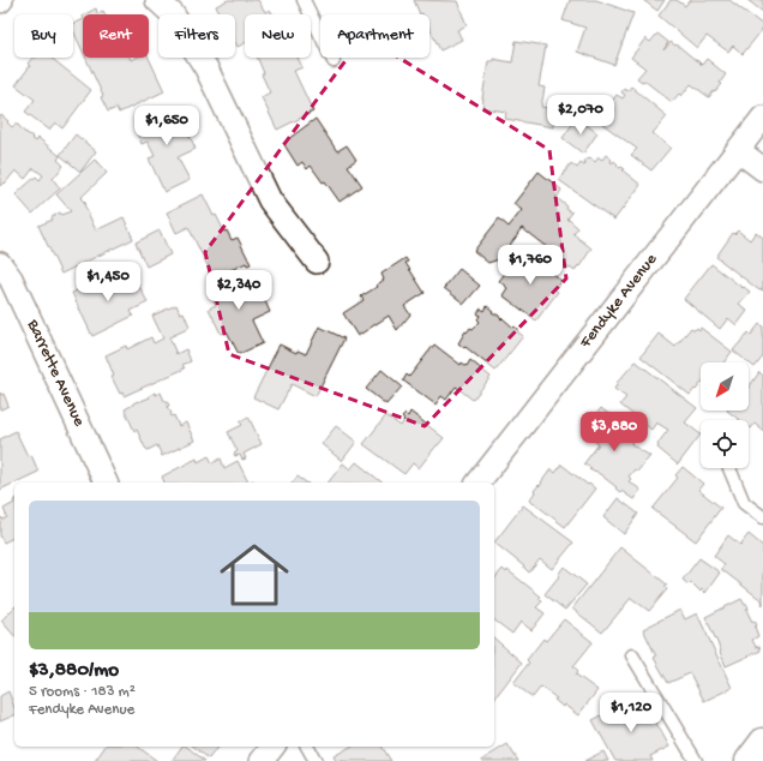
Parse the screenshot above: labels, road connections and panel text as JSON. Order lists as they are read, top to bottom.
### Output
{
  "streets": {
    "street": ["Fendyke Avenue", "Barrette Avenue"]
  },
  "north": "bottom left",
  "page": {
    "chip": [
      "Buy",
      "Rent",
      "Filters",
      "New",
      "Apartment"
    ],
    "price": [
      "$2,070",
      "$1,650",
      "$1,760",
      "$1,450",
      "$2,340",
      "$3,880",
      "$1,120"
    ],
    "list": [
      {
        "name": "$3,880/mo",
        "note": "5 rooms · 183 m² · Fendyke Avenue"
      }
    ]
  }
}
